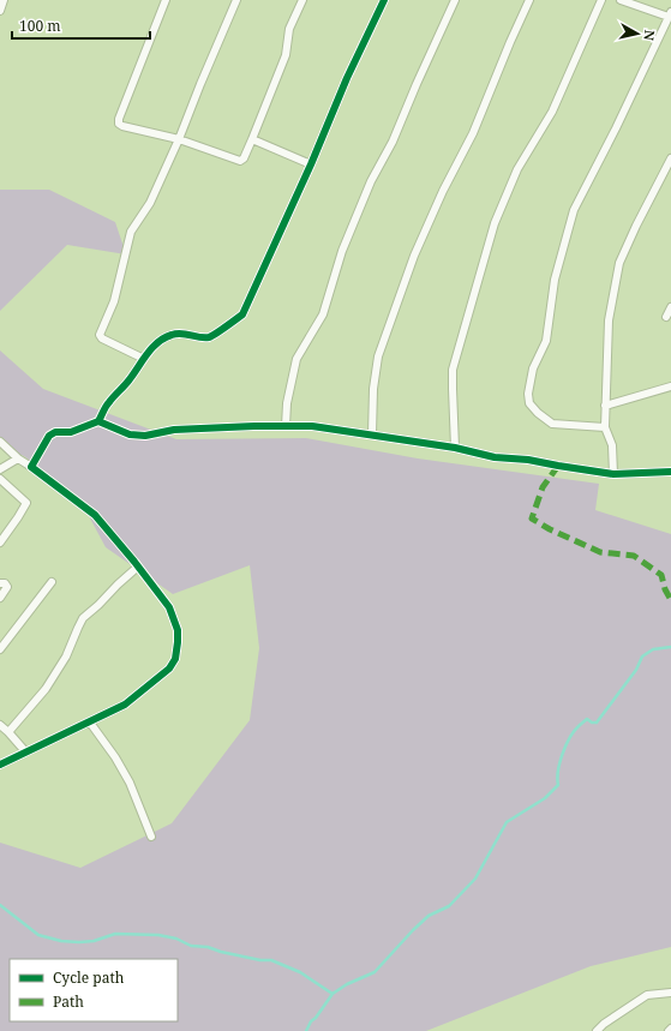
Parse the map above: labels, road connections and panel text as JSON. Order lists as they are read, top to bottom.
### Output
{
  "legend": ["Cycle path", "Path"],
  "scale_bar": "100 m",
  "north": "right"
}
